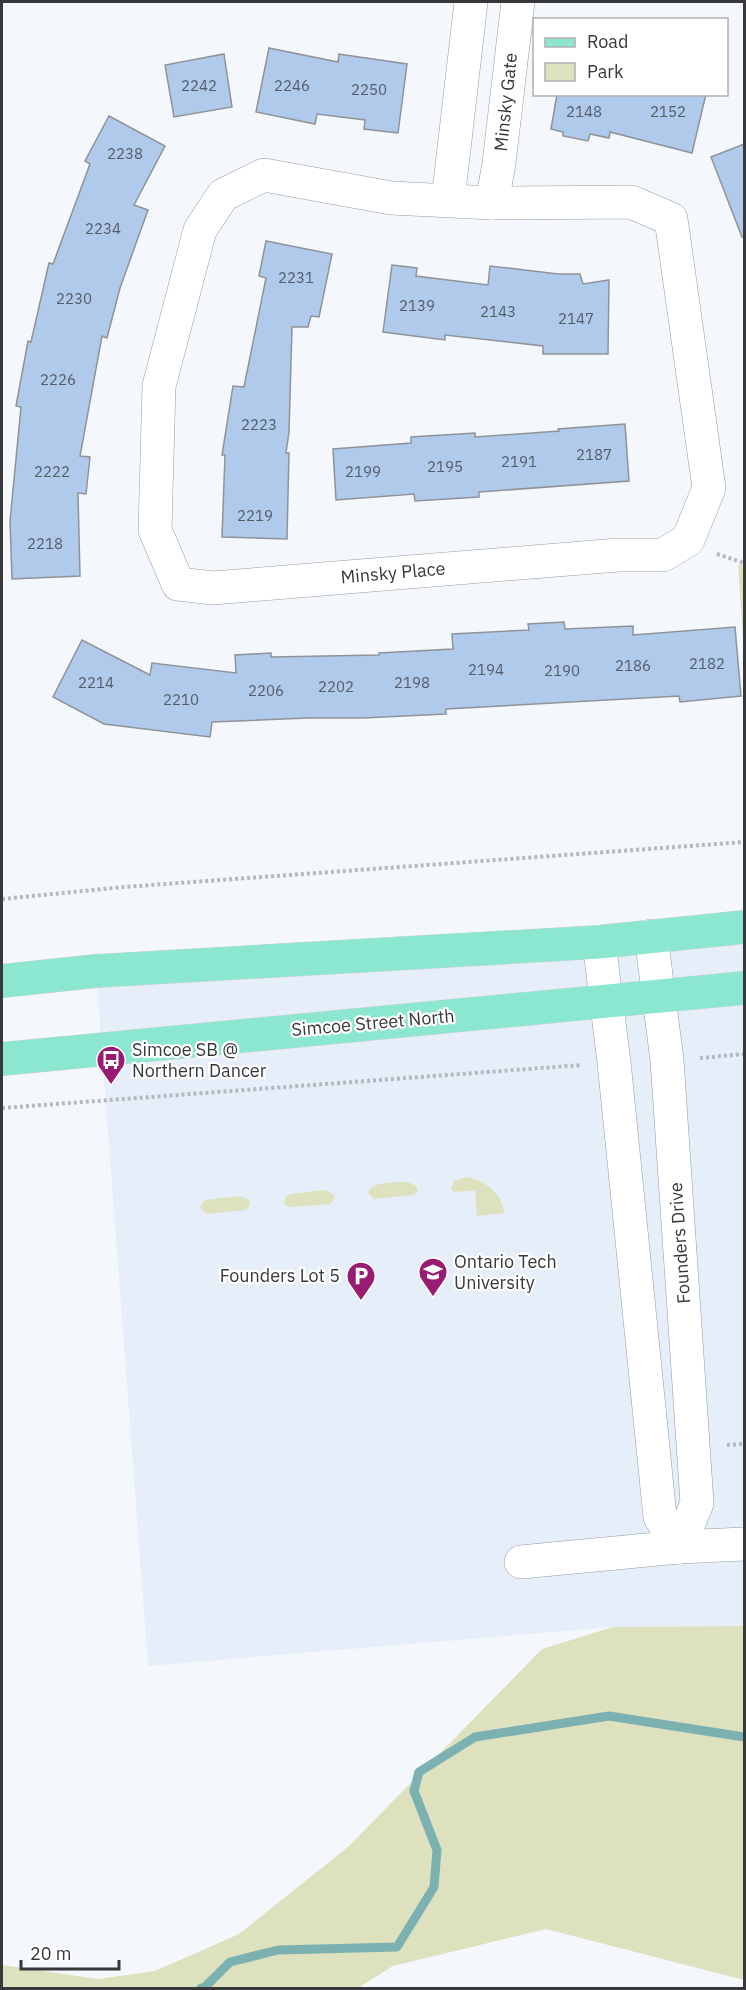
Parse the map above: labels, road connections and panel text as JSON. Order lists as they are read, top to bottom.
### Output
{
  "streets": {
    "main road": ["Simcoe Street North"],
    "street": ["Minsky Gate", "Minsky Place", "Founders Drive"]
  },
  "crossings": [
    ["Minsky Gate", "Minsky Place"],
    ["Simcoe Street North", "Founders Drive"]
  ],
  "places": {
    "bus stop": ["Simcoe SB @ Northern Dancer"],
    "school or university": ["Ontario Tech University"],
    "parking": ["Founders Lot 5"]
  },
  "house_numbers": [
    "2242",
    "2246",
    "2250",
    "2148",
    "2152",
    "2238",
    "2234",
    "2231",
    "2230",
    "2139",
    "2143",
    "2147",
    "2226",
    "2223",
    "2187",
    "2191",
    "2195",
    "2222",
    "2199",
    "2219",
    "2218",
    "2182",
    "2186",
    "2194",
    "2190",
    "2214",
    "2198",
    "2202",
    "2206",
    "2210"
  ],
  "legend": ["Road", "Park"],
  "scale_bar": "20 m"
}
